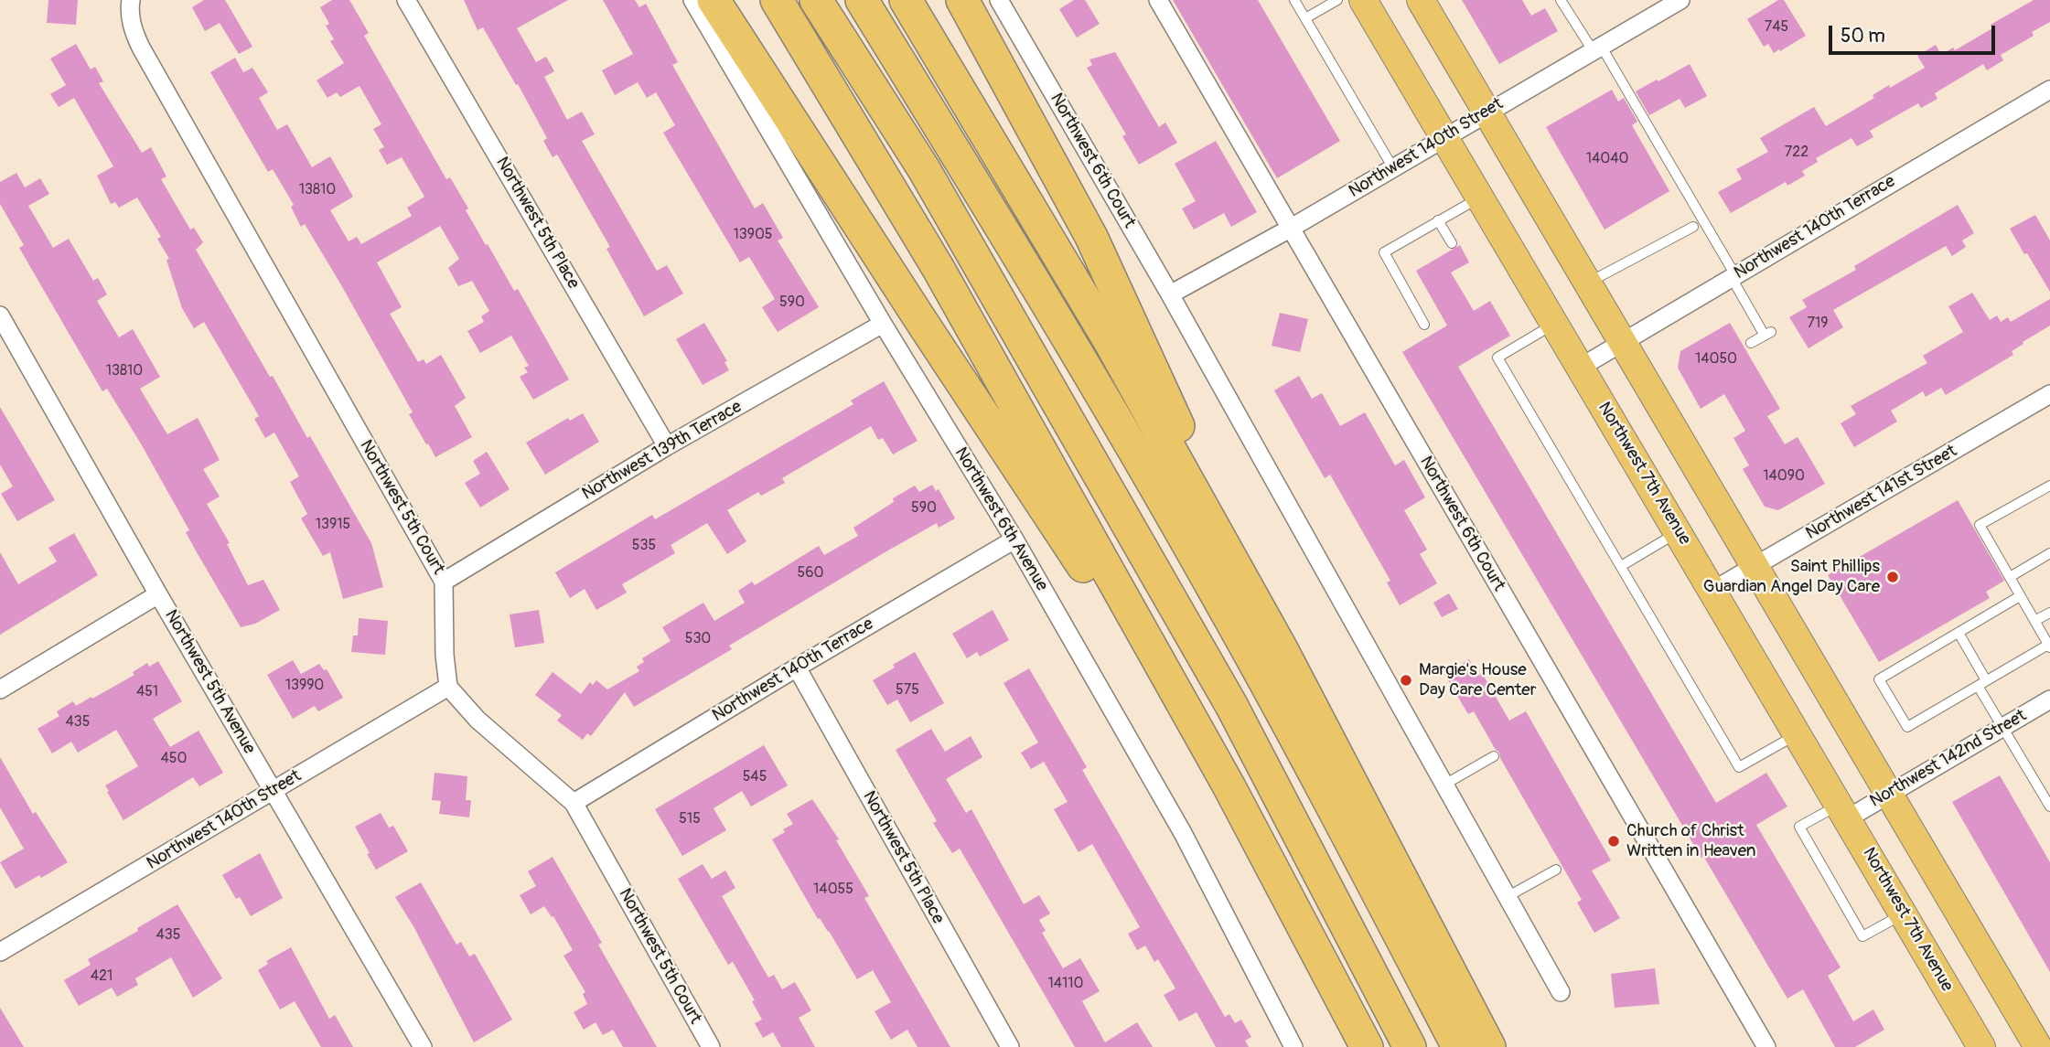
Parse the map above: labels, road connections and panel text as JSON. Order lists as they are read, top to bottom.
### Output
{
  "streets": {
    "main road": ["Northwest 7th Avenue"],
    "street": [
      "Northwest 140th Street",
      "Northwest 6th Court",
      "Northwest 5th Place",
      "Northwest 140th Terrace",
      "Northwest 139th Terrace",
      "Northwest 141st Street",
      "Northwest 5th Court",
      "Northwest 6th Avenue",
      "Northwest 5th Avenue",
      "Northwest 142nd Street"
    ]
  },
  "crossings": [
    ["Northwest 140th Street", "Northwest 6th Court"],
    ["Northwest 140th Street", "Northwest 7th Avenue"],
    ["Northwest 140th Street", "Northwest 5th Court"],
    ["Northwest 140th Street", "Northwest 5th Avenue"],
    ["Northwest 5th Place", "Northwest 140th Terrace"],
    ["Northwest 5th Place", "Northwest 139th Terrace"],
    ["Northwest 140th Terrace", "Northwest 7th Avenue"],
    ["Northwest 140th Terrace", "Northwest 5th Court"],
    ["Northwest 140th Terrace", "Northwest 6th Avenue"],
    ["Northwest 139th Terrace", "Northwest 5th Court"],
    ["Northwest 139th Terrace", "Northwest 6th Avenue"],
    ["Northwest 7th Avenue", "Northwest 141st Street"],
    ["Northwest 7th Avenue", "Northwest 142nd Street"]
  ],
  "places": ["Saint Phillips Guardian Angel Day Care", "Margie's House Day Care Center", "Church of Christ Written in Heaven"],
  "house_numbers": [
    "745",
    "722",
    "14040",
    "13810",
    "13905",
    "590",
    "719",
    "14050",
    "13810",
    "14090",
    "590",
    "13915",
    "535",
    "560",
    "530",
    "13990",
    "575",
    "451",
    "435",
    "450",
    "545",
    "515",
    "14055",
    "435",
    "421",
    "14110"
  ],
  "scale_bar": "50 m"
}
